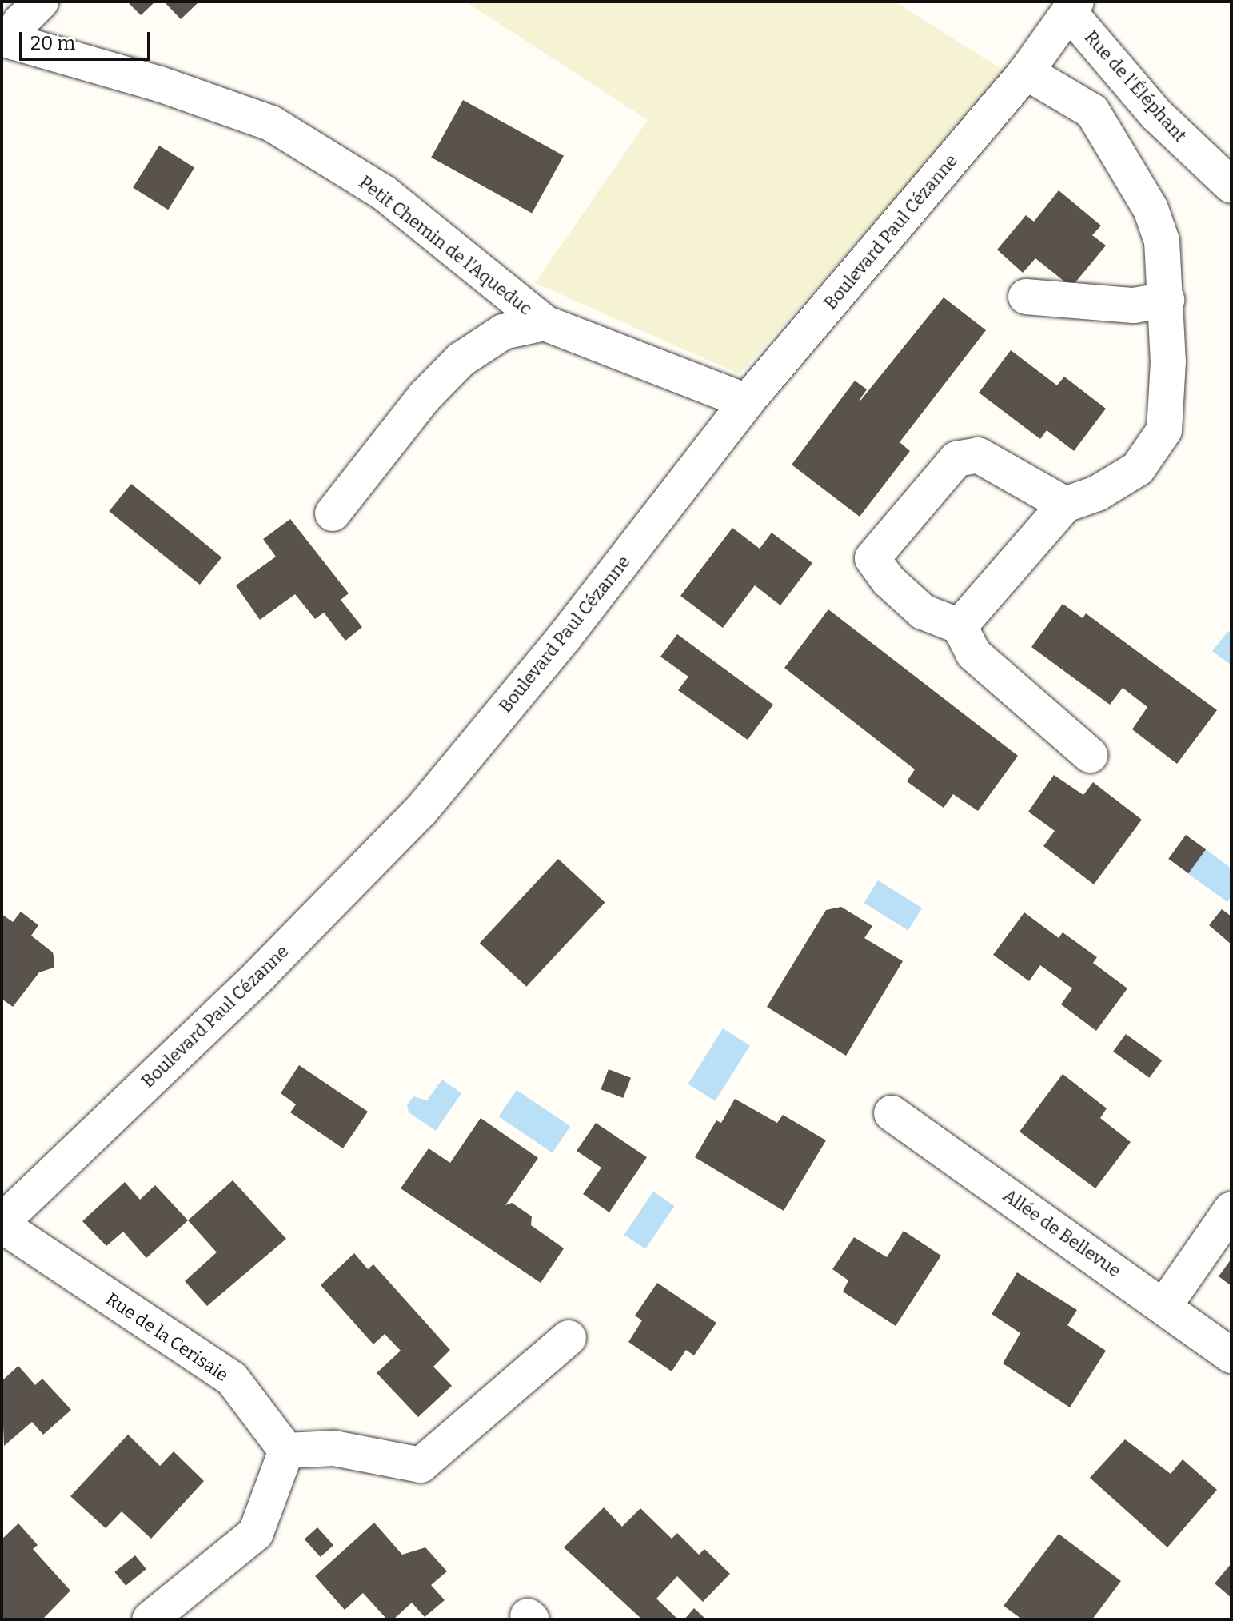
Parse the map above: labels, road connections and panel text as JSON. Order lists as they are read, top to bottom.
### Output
{
  "streets": {
    "street": [
      "Rue de l'Éléphant",
      "Boulevard Paul Cézanne",
      "Petit Chemin de l'Aqueduc",
      "Allée de Bellevue",
      "Rue de la Cerisaie"
    ]
  },
  "crossings": [
    ["Rue de l'Éléphant", "Boulevard Paul Cézanne"],
    ["Boulevard Paul Cézanne", "Petit Chemin de l'Aqueduc"],
    ["Boulevard Paul Cézanne", "Rue de la Cerisaie"]
  ],
  "scale_bar": "20 m"
}
